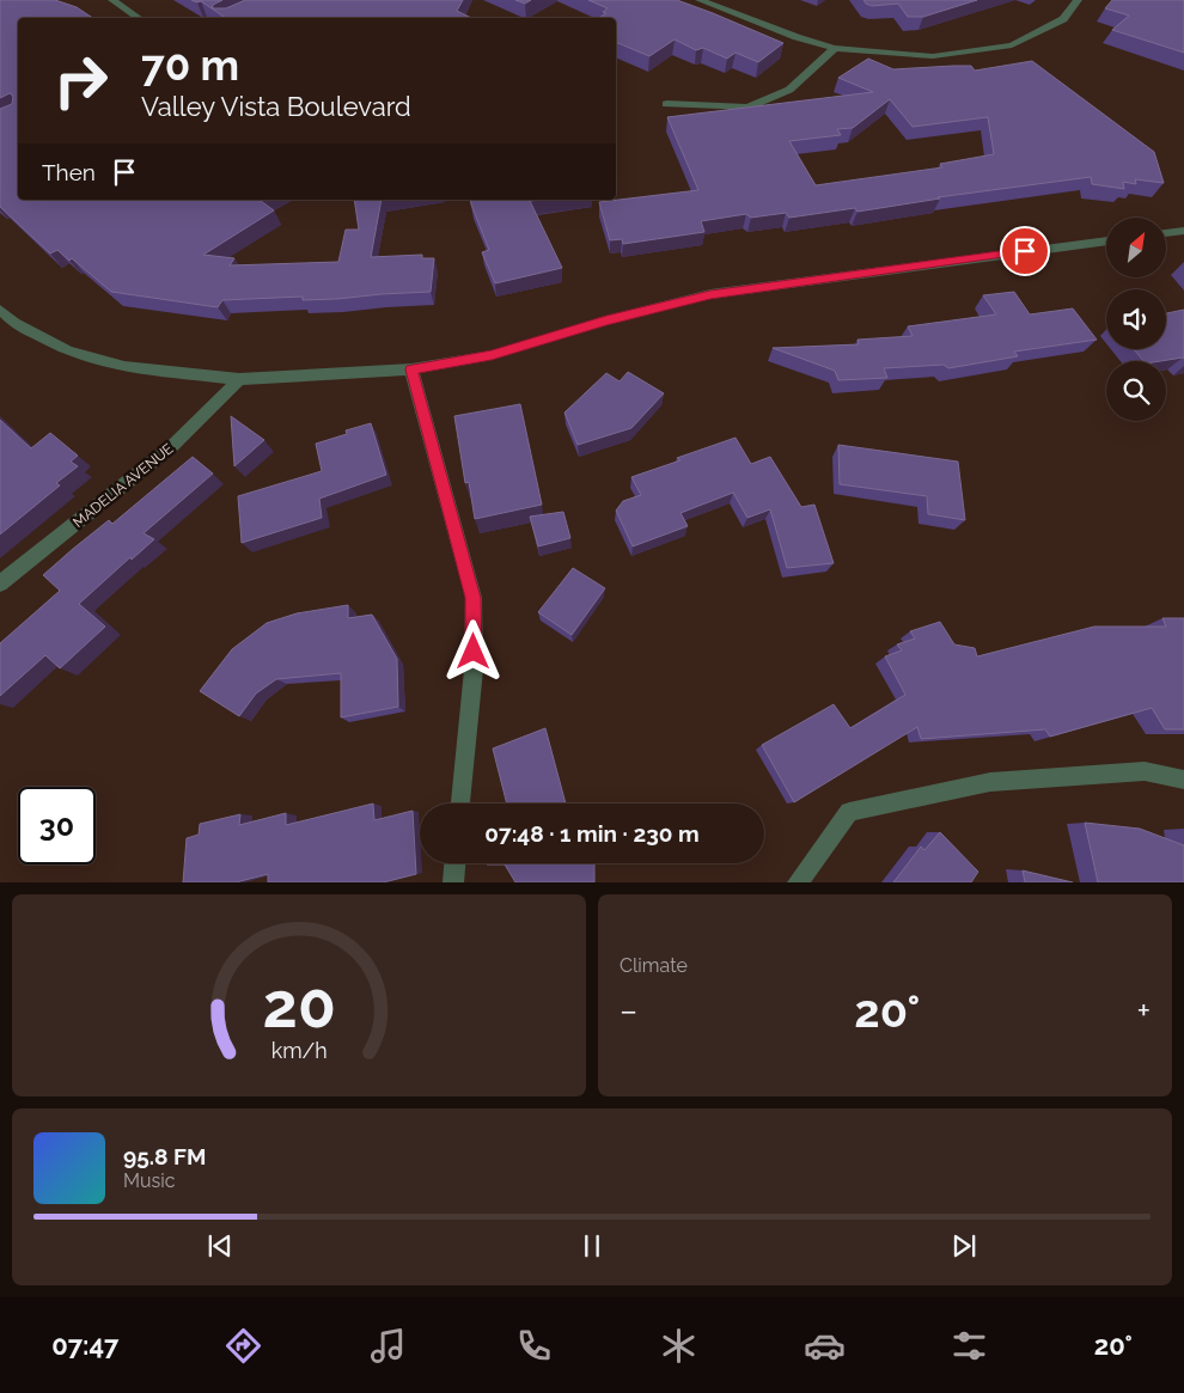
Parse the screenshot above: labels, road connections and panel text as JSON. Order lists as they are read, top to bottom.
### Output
{
  "streets": {
    "street": ["MADELIA AVENUE"]
  },
  "north": "top right",
  "page": {
    "turn": ["70 m", "Valley Vista Boulevard"],
    "then": "Then",
    "limit": "30",
    "trip": "07:48 · 1 min · 230 m",
    "tile": "Climate",
    "heat": ["−", "20°", "+"],
    "song": ["95.8 FM", "Music"],
    "tabs": ["07:47", "20°"],
    "gauge": ["20", "km/h"]
  }
}
